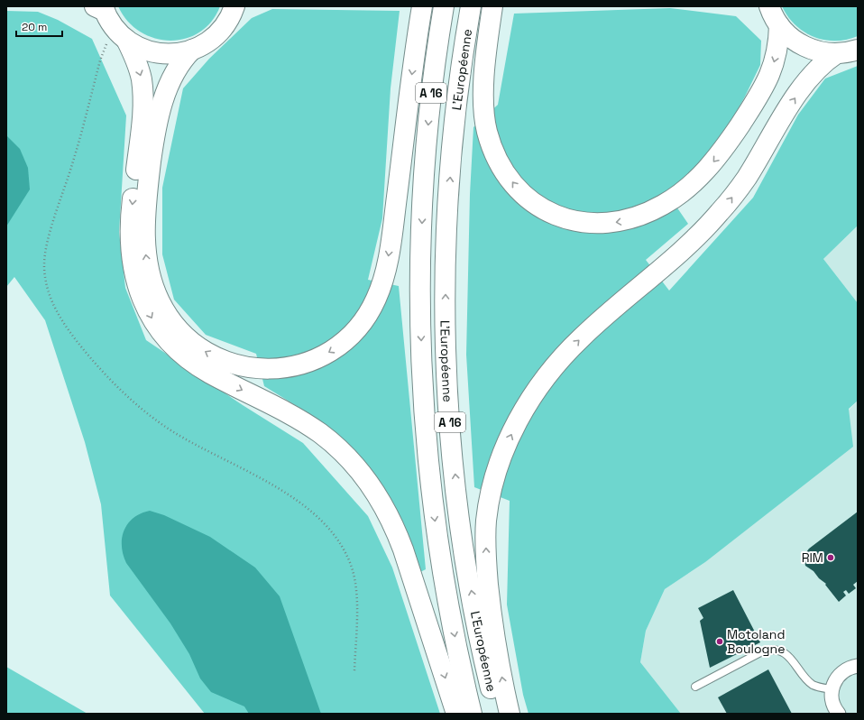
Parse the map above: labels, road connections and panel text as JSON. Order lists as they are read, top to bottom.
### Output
{
  "streets": {
    "main road": ["L'Européenne", "A 16"]
  },
  "places": ["RIM", "Motoland Boulogne"],
  "scale_bar": "20 m"
}
